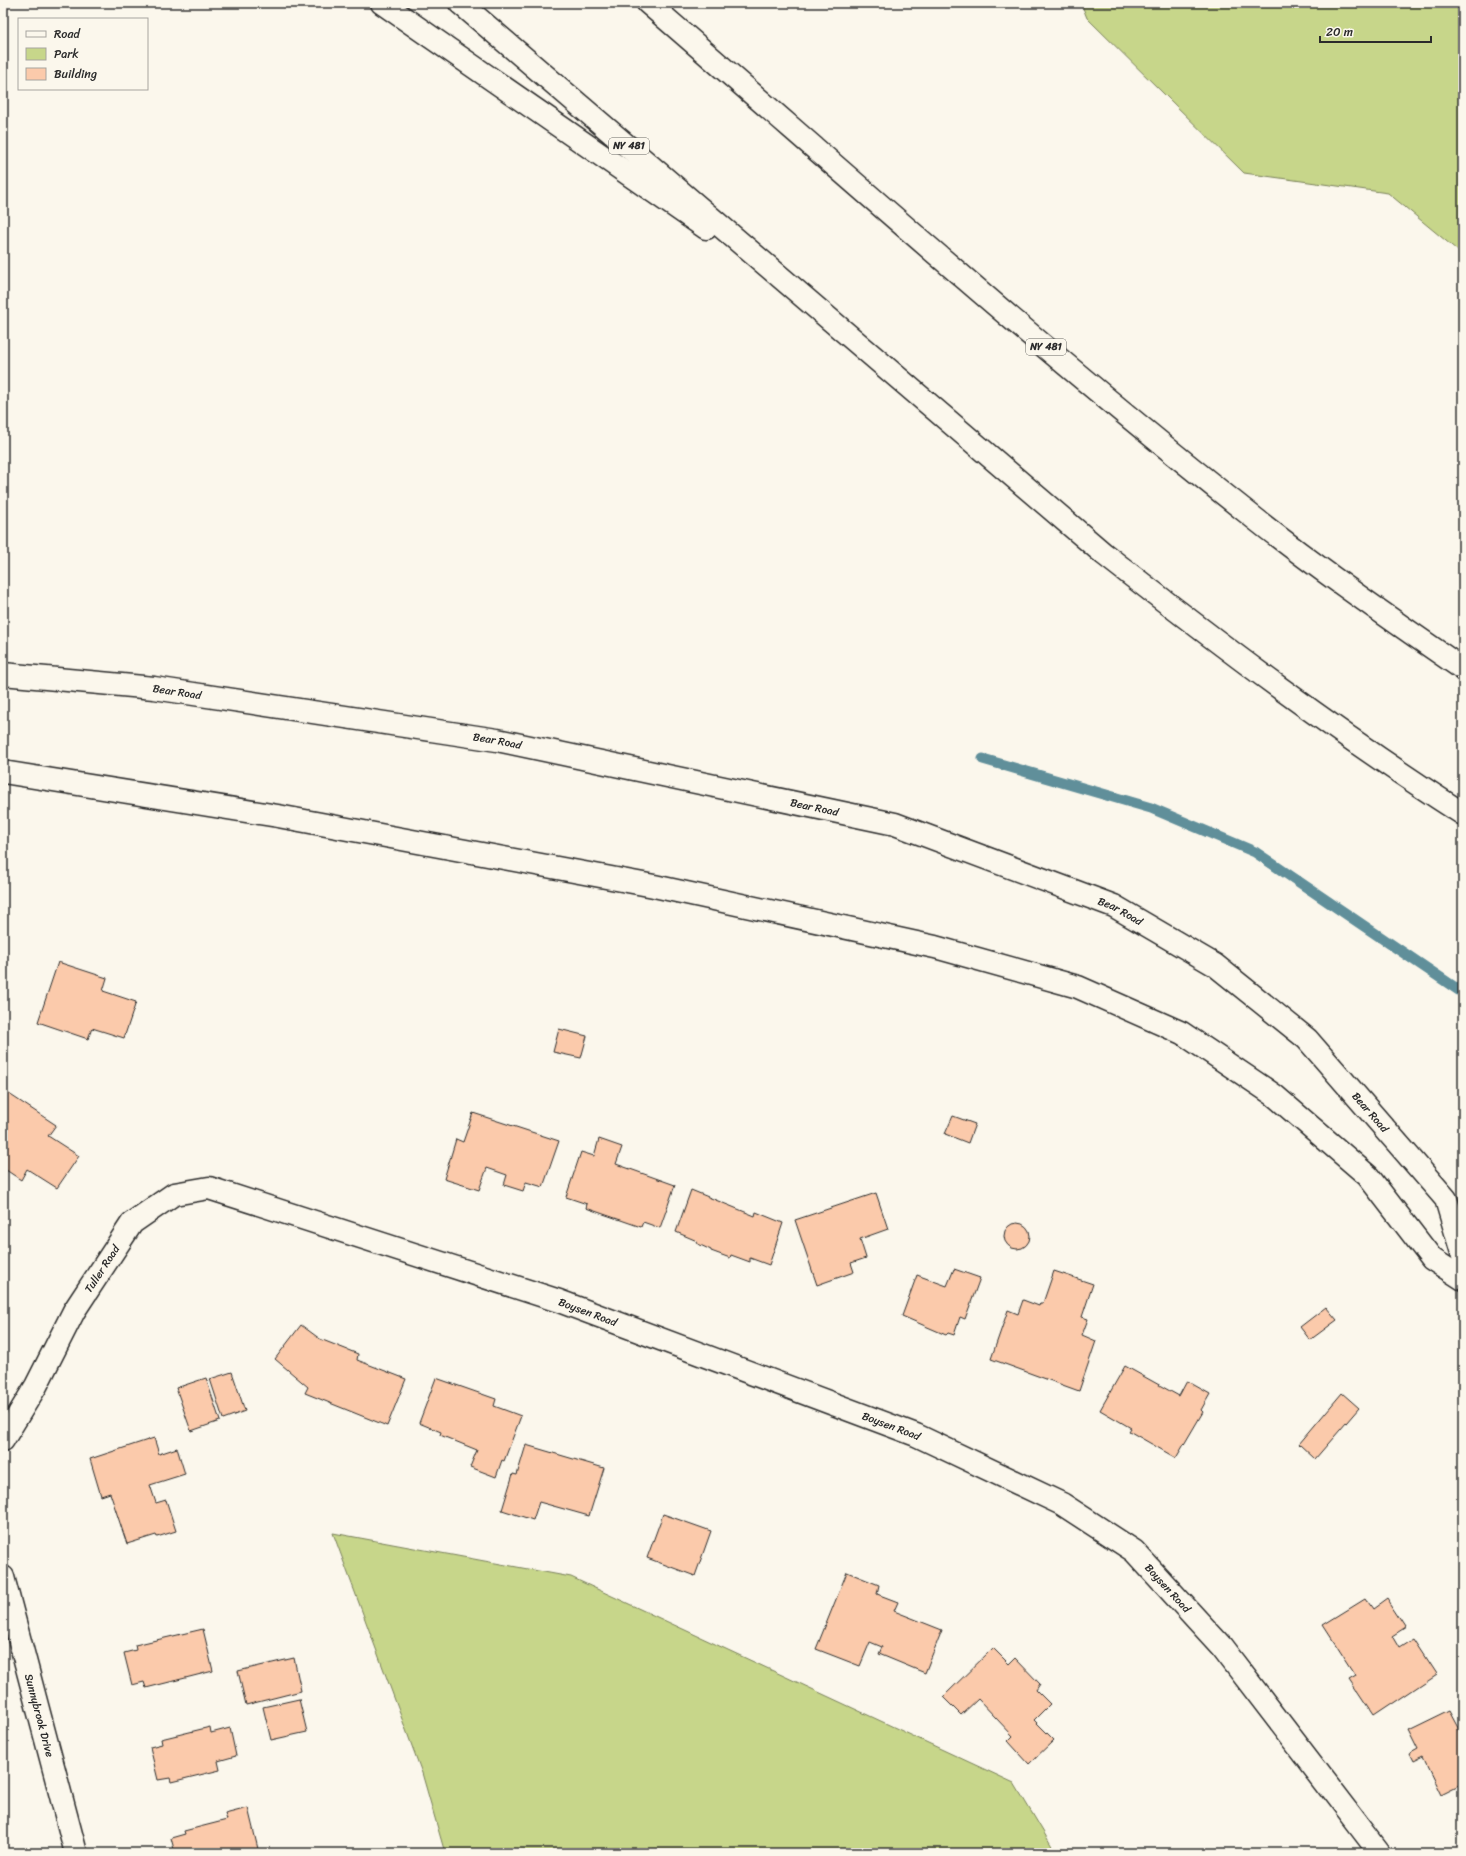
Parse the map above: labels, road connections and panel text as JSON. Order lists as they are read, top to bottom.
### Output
{
  "streets": {
    "main road": [
      "NY 481",
      "Bear Road",
      "Tuller Road",
      "Boysen Road",
      "Sunnybrook Drive"
    ]
  },
  "crossings": [
    ["Tuller Road", "Boysen Road"]
  ],
  "legend": ["Road", "Park", "Building"],
  "scale_bar": "20 m"
}
